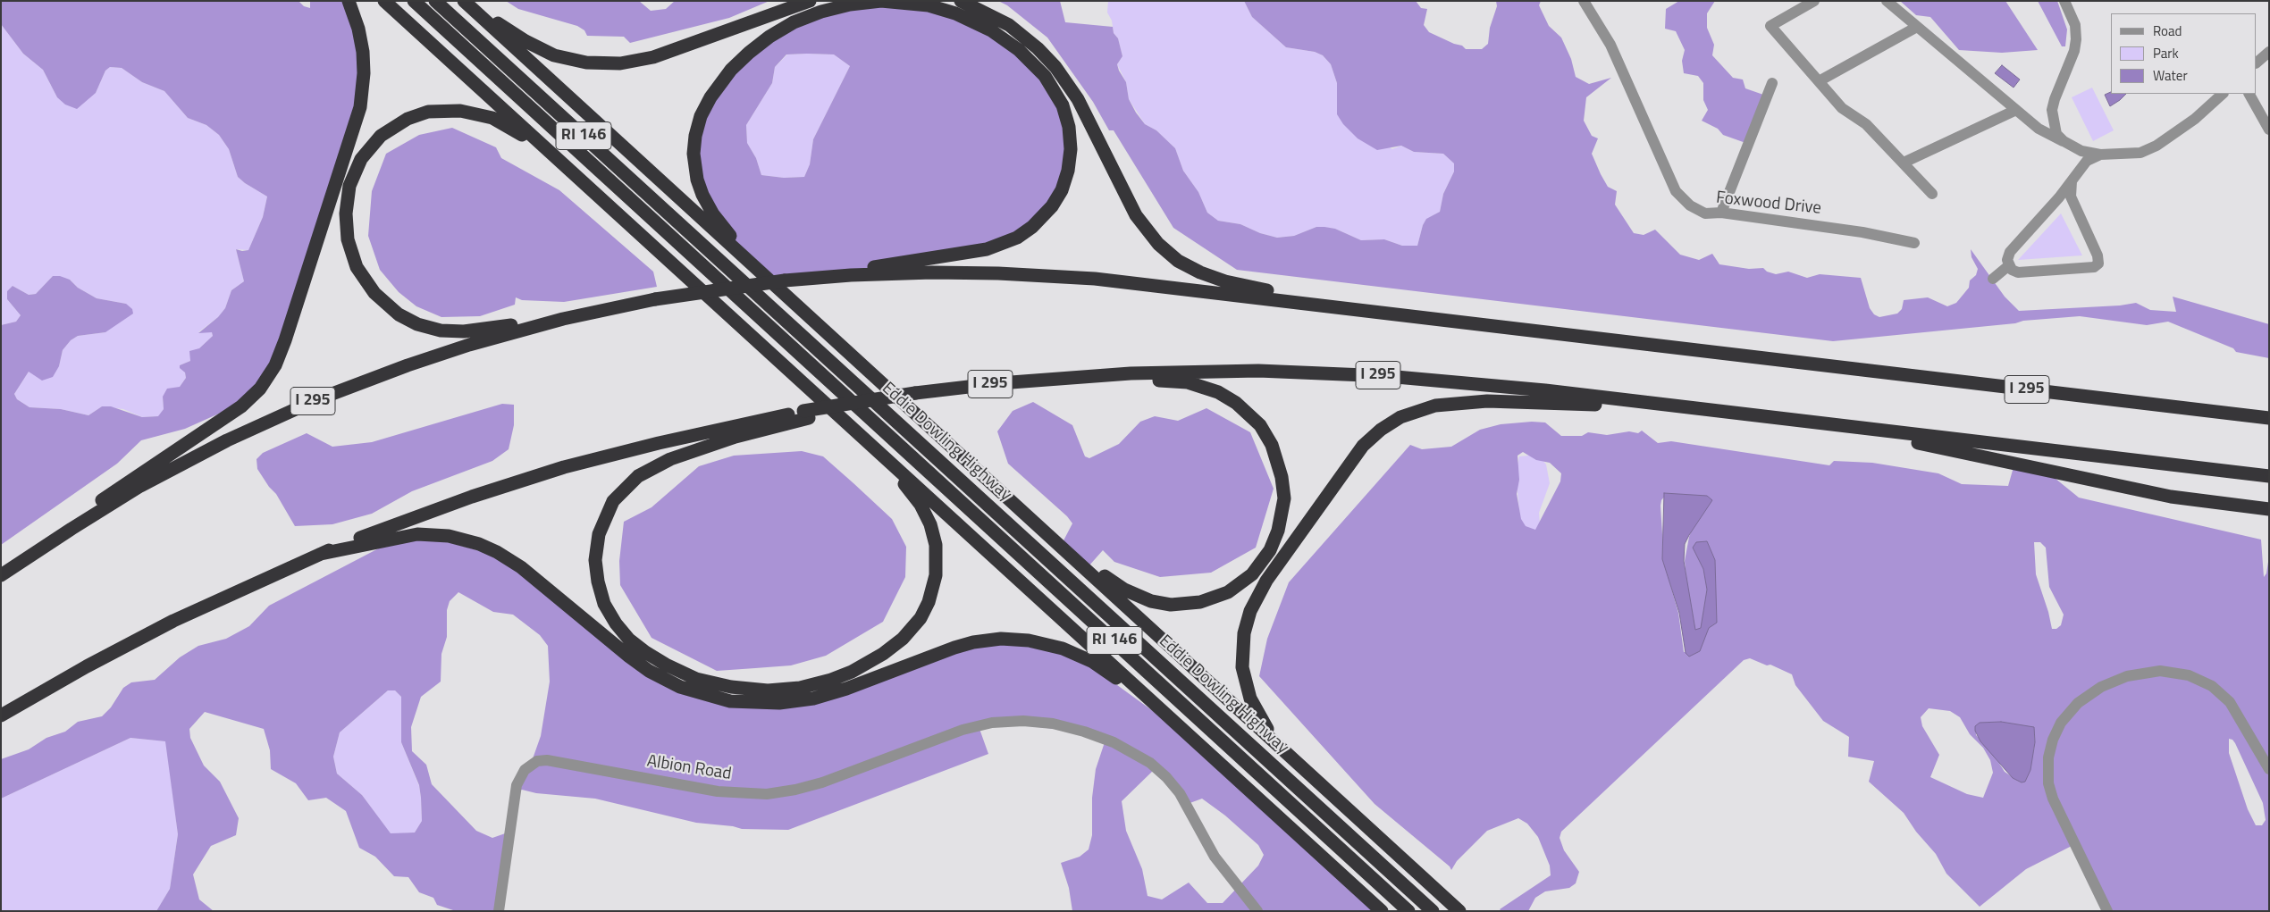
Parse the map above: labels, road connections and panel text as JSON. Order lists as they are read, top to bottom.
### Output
{
  "streets": {
    "highway": ["RI 146", "I 295", "Eddie Dowling Highway"],
    "street": ["Foxwood Drive", "Albion Road"]
  },
  "legend": ["Road", "Park", "Water"]
}
